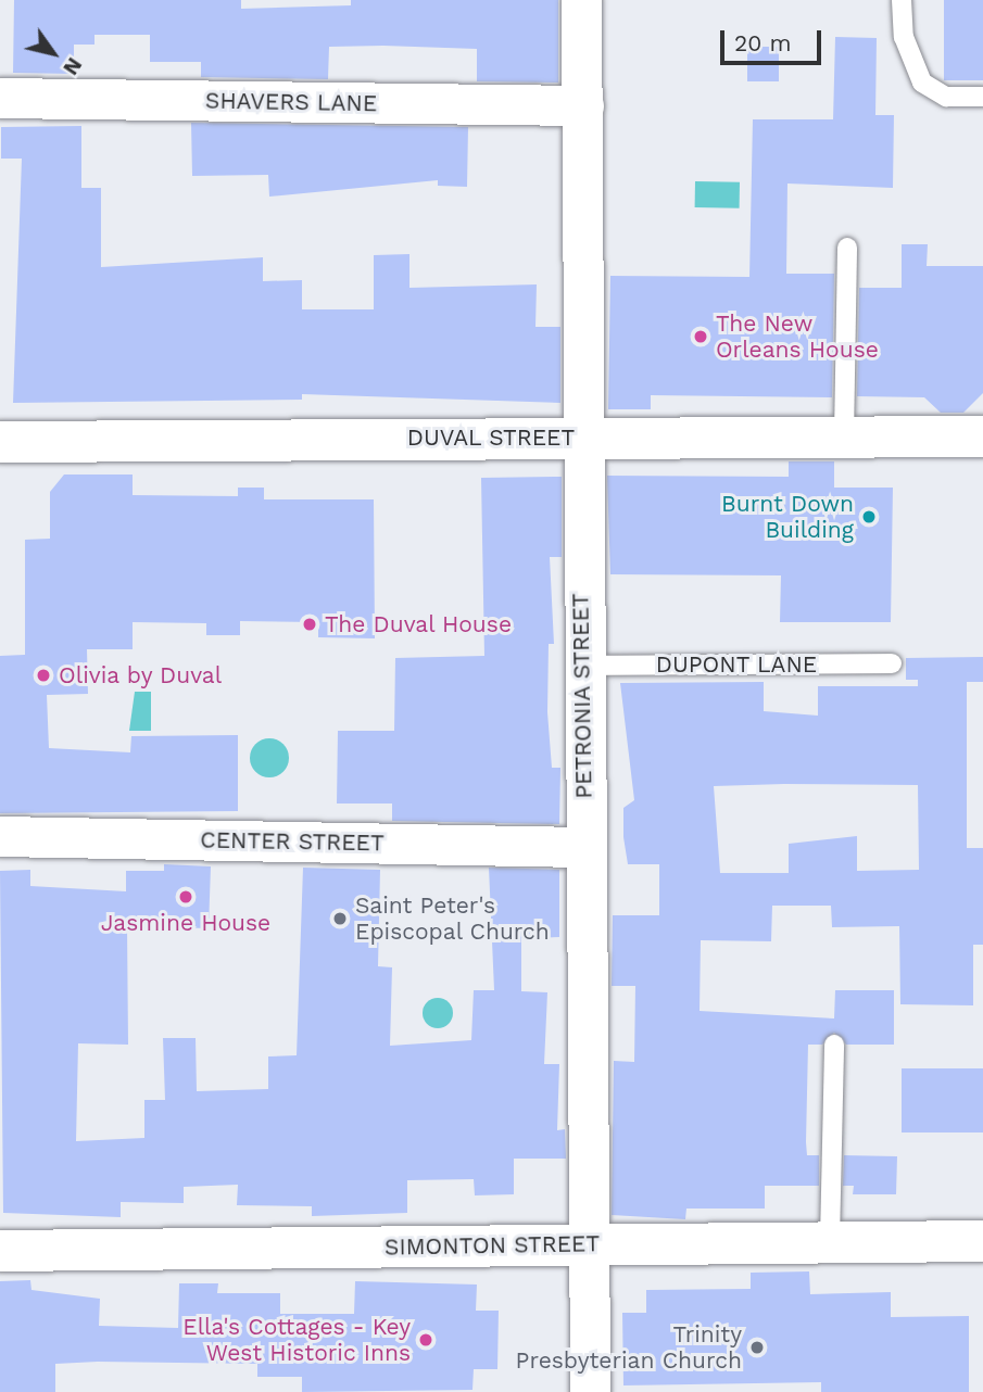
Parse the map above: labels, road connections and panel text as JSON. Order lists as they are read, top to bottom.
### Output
{
  "streets": {
    "street": [
      "SHAVERS LANE",
      "DUVAL STREET",
      "PETRONIA STREET",
      "CENTER STREET",
      "SIMONTON STREET"
    ],
    "lane": ["DUPONT LANE"]
  },
  "crossings": [
    ["SHAVERS LANE", "PETRONIA STREET"],
    ["DUVAL STREET", "PETRONIA STREET"],
    ["DUPONT LANE", "PETRONIA STREET"],
    ["PETRONIA STREET", "CENTER STREET"],
    ["PETRONIA STREET", "SIMONTON STREET"]
  ],
  "places": [
    "The New Orleans House",
    "Burnt Down Building",
    "The Duval House",
    "Olivia by Duval",
    "Jasmine House",
    "Saint Peter's Episcopal Church",
    "Ella's Cottages - Key West Historic Inns",
    "Trinity Presbyterian Church"
  ],
  "scale_bar": "20 m",
  "north": "bottom right"
}
